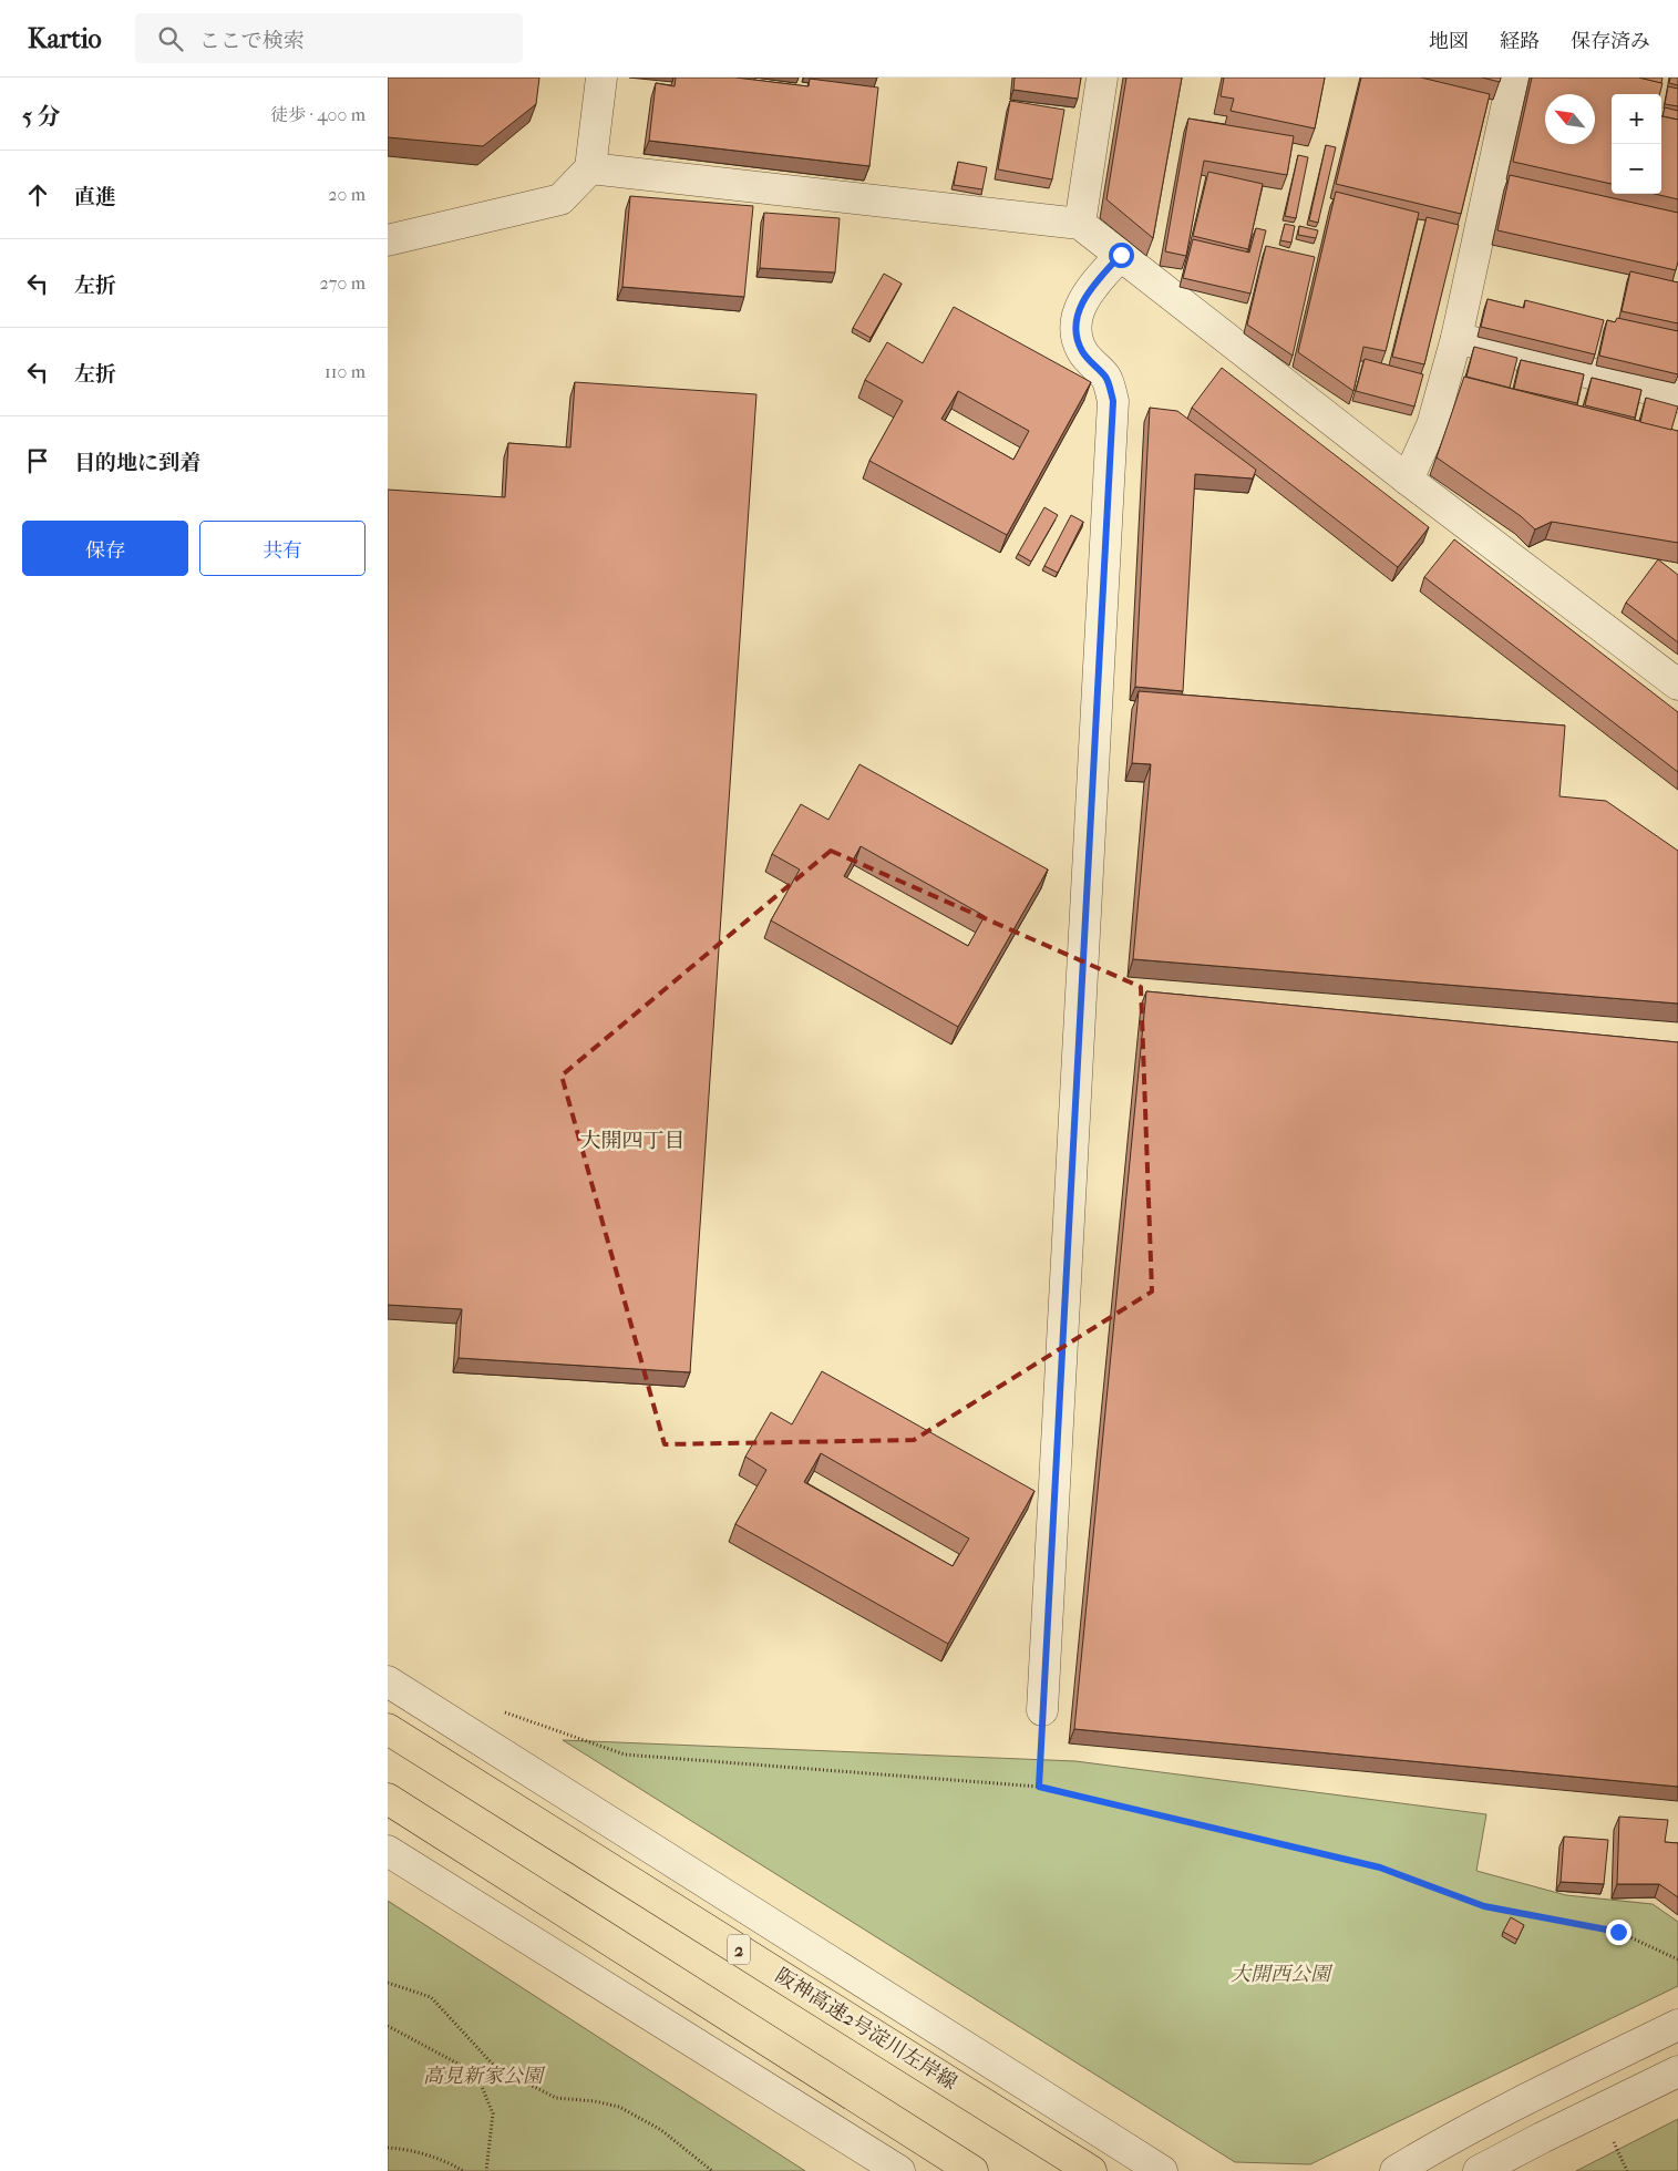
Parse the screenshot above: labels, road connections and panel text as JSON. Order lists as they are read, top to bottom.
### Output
{
  "streets": {
    "highway": ["2", "阪神高速2号淀川左岸線"]
  },
  "districts": ["大開四丁目"],
  "parks": ["大開西公園", "高見新家公園"],
  "north": "top left",
  "page": {
    "header": "Kartio",
    "search": "ここで検索",
    "nav": ["地図", "経路", "保存済み"],
    "heading": ["5 分", "徒歩 · 400 m"],
    "map_buttons": ["+", "−"],
    "list": [
      ["直進", "20 m"],
      ["左折", "270 m"],
      ["左折", "110 m"],
      "目的地に到着"
    ],
    "buttons": ["保存", "共有"]
  }
}
